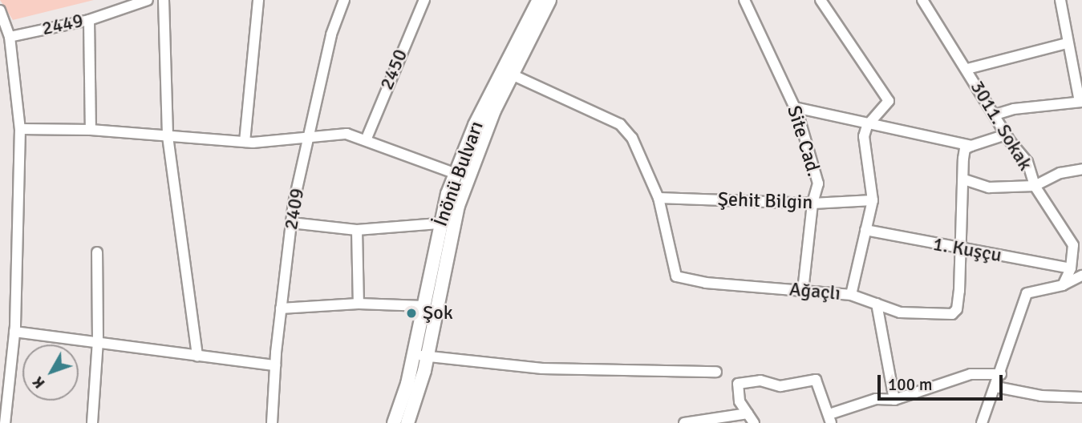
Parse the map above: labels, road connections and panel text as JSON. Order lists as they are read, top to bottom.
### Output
{
  "streets": {
    "main road": ["İnönü Bulvarı"],
    "street": [
      "2449",
      "2450",
      "3011. Sokak",
      "Site Cad.",
      "Şehit Bilgin",
      "2409",
      "1. Kuşçu",
      "Ağaçlı"
    ]
  },
  "crossings": [
    ["3011. Sokak", "1. Kuşçu"],
    ["Site Cad.", "Şehit Bilgin"],
    ["Site Cad.", "Ağaçlı"],
    ["Şehit Bilgin", "Ağaçlı"],
    ["1. Kuşçu", "Ağaçlı"]
  ],
  "places": ["Şok"],
  "scale_bar": "100 m",
  "north": "bottom left"
}
